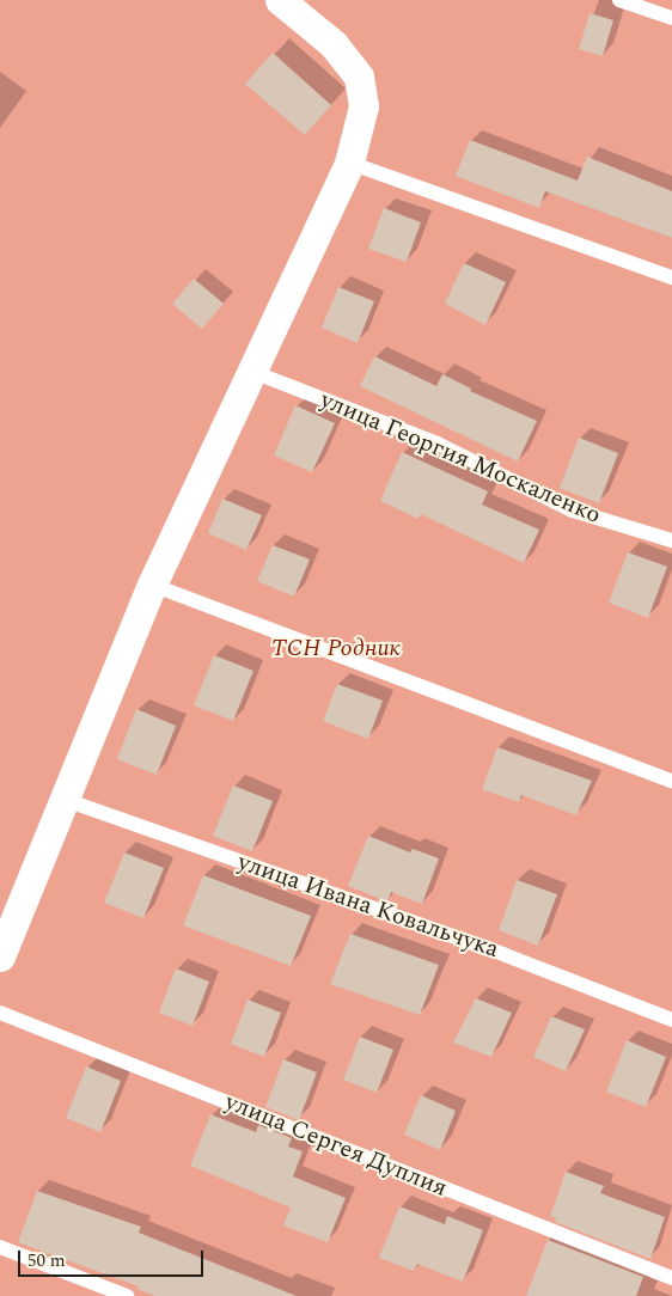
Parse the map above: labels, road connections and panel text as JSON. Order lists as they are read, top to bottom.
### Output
{
  "streets": {
    "lane": ["улица Георгия Москаленко", "улица Ивана Ковальчука", "улица Сергея Дуплия"]
  },
  "parks": ["ТСН Родник"],
  "scale_bar": "50 m"
}
